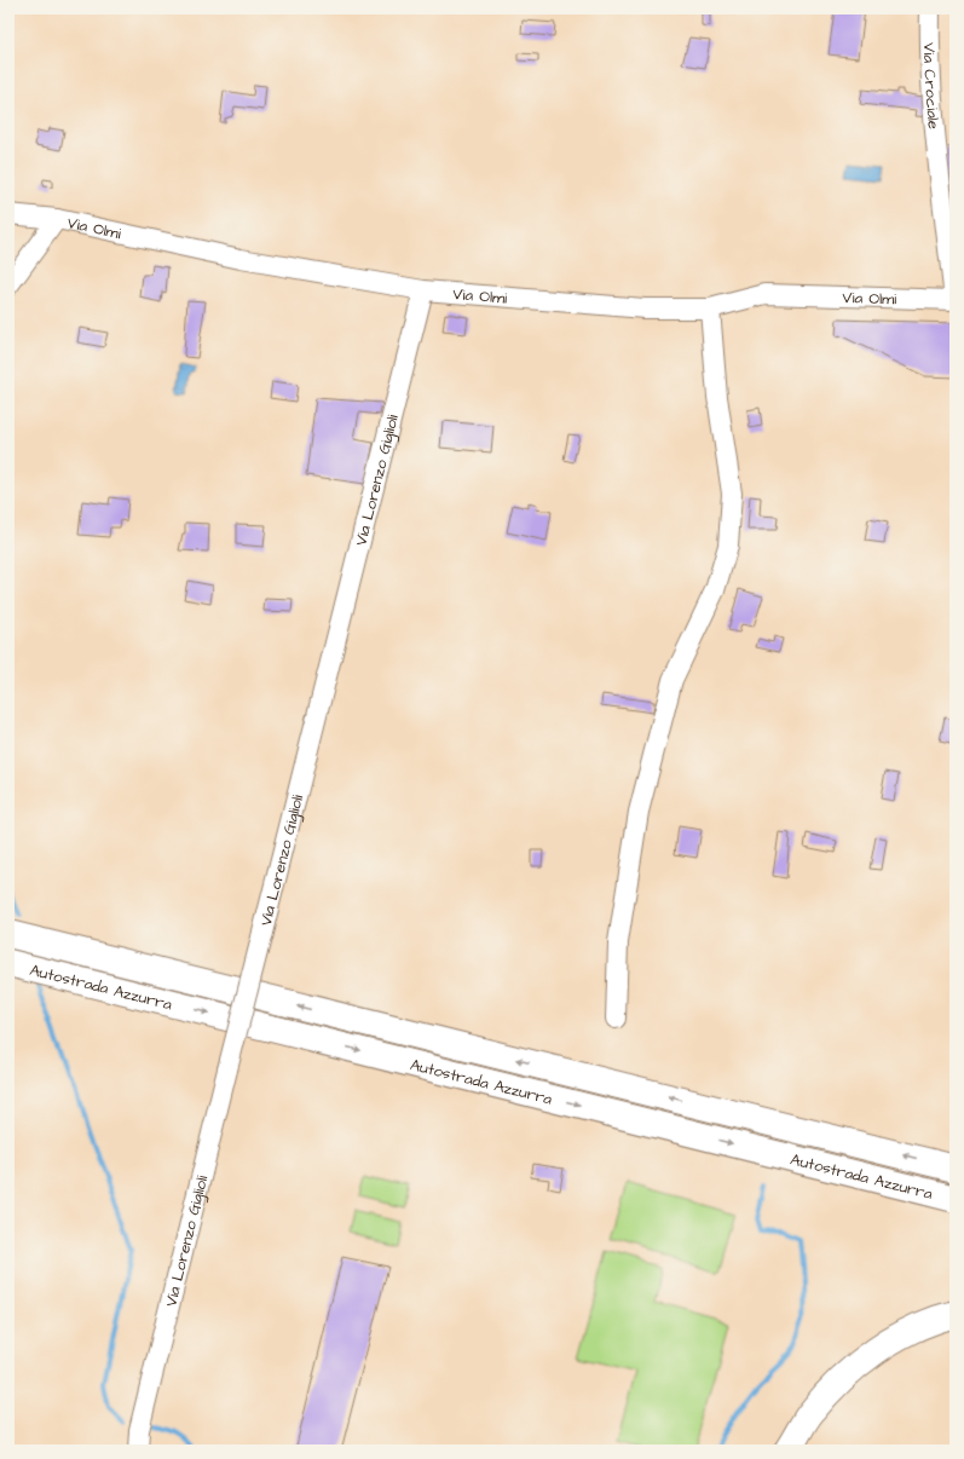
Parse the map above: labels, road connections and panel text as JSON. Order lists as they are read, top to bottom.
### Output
{
  "streets": {
    "highway": ["Autostrada Azzurra"],
    "street": ["Via Crociale", "Via Olmi", "Via Lorenzo Giglioli"]
  },
  "crossings": [
    ["Via Crociale", "Via Olmi"],
    ["Via Olmi", "Via Lorenzo Giglioli"]
  ]
}
